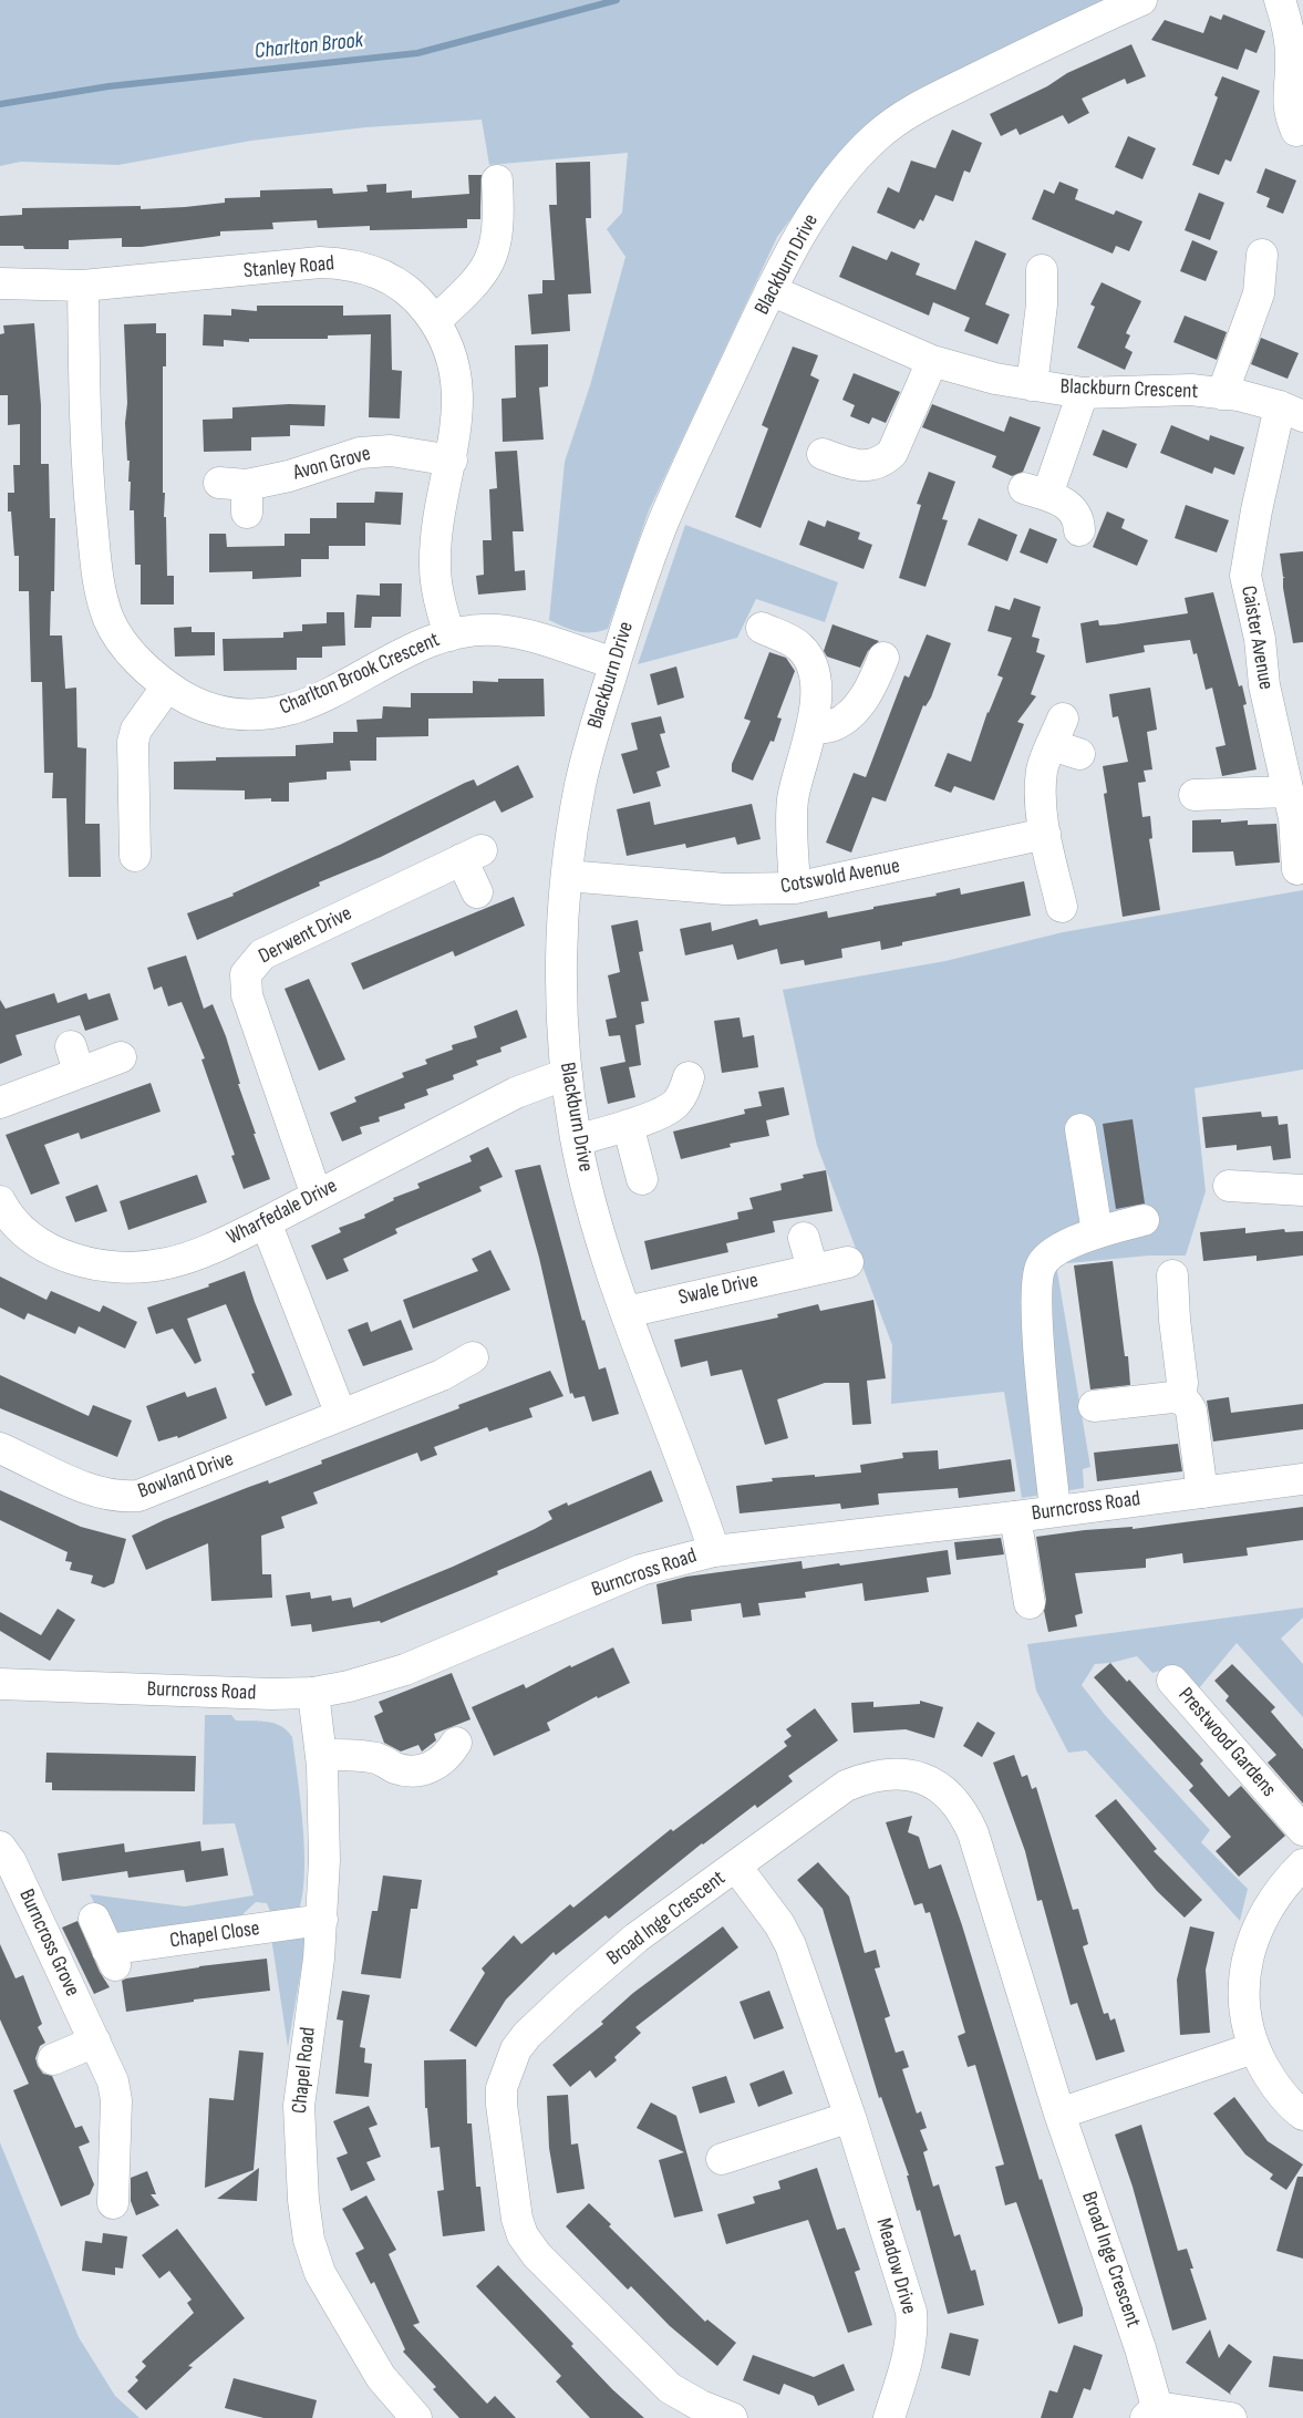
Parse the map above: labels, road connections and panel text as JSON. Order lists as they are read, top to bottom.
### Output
{
  "streets": {
    "street": [
      "Blackburn Drive",
      "Stanley Road",
      "Blackburn Crescent",
      "Avon Grove",
      "Caister Avenue",
      "Charlton Brook Crescent",
      "Cotswold Avenue",
      "Derwent Drive",
      "Wharfedale Drive",
      "Swale Drive",
      "Bowland Drive",
      "Burncross Road",
      "Prestwood Gardens",
      "Broad Inge Crescent",
      "Chapel Close",
      "Burncross Grove",
      "Chapel Road",
      "Meadow Drive"
    ]
  },
  "crossings": [
    ["Blackburn Drive", "Blackburn Crescent"],
    ["Blackburn Drive", "Charlton Brook Crescent"],
    ["Blackburn Drive", "Cotswold Avenue"],
    ["Blackburn Drive", "Wharfedale Drive"],
    ["Blackburn Drive", "Swale Drive"],
    ["Blackburn Drive", "Burncross Road"],
    ["Stanley Road", "Avon Grove"],
    ["Stanley Road", "Charlton Brook Crescent"],
    ["Blackburn Crescent", "Caister Avenue"],
    ["Derwent Drive", "Wharfedale Drive"],
    ["Burncross Road", "Chapel Road"],
    ["Broad Inge Crescent", "Meadow Drive"],
    ["Chapel Close", "Chapel Road"]
  ],
  "water": ["Charlton Brook"]
}
